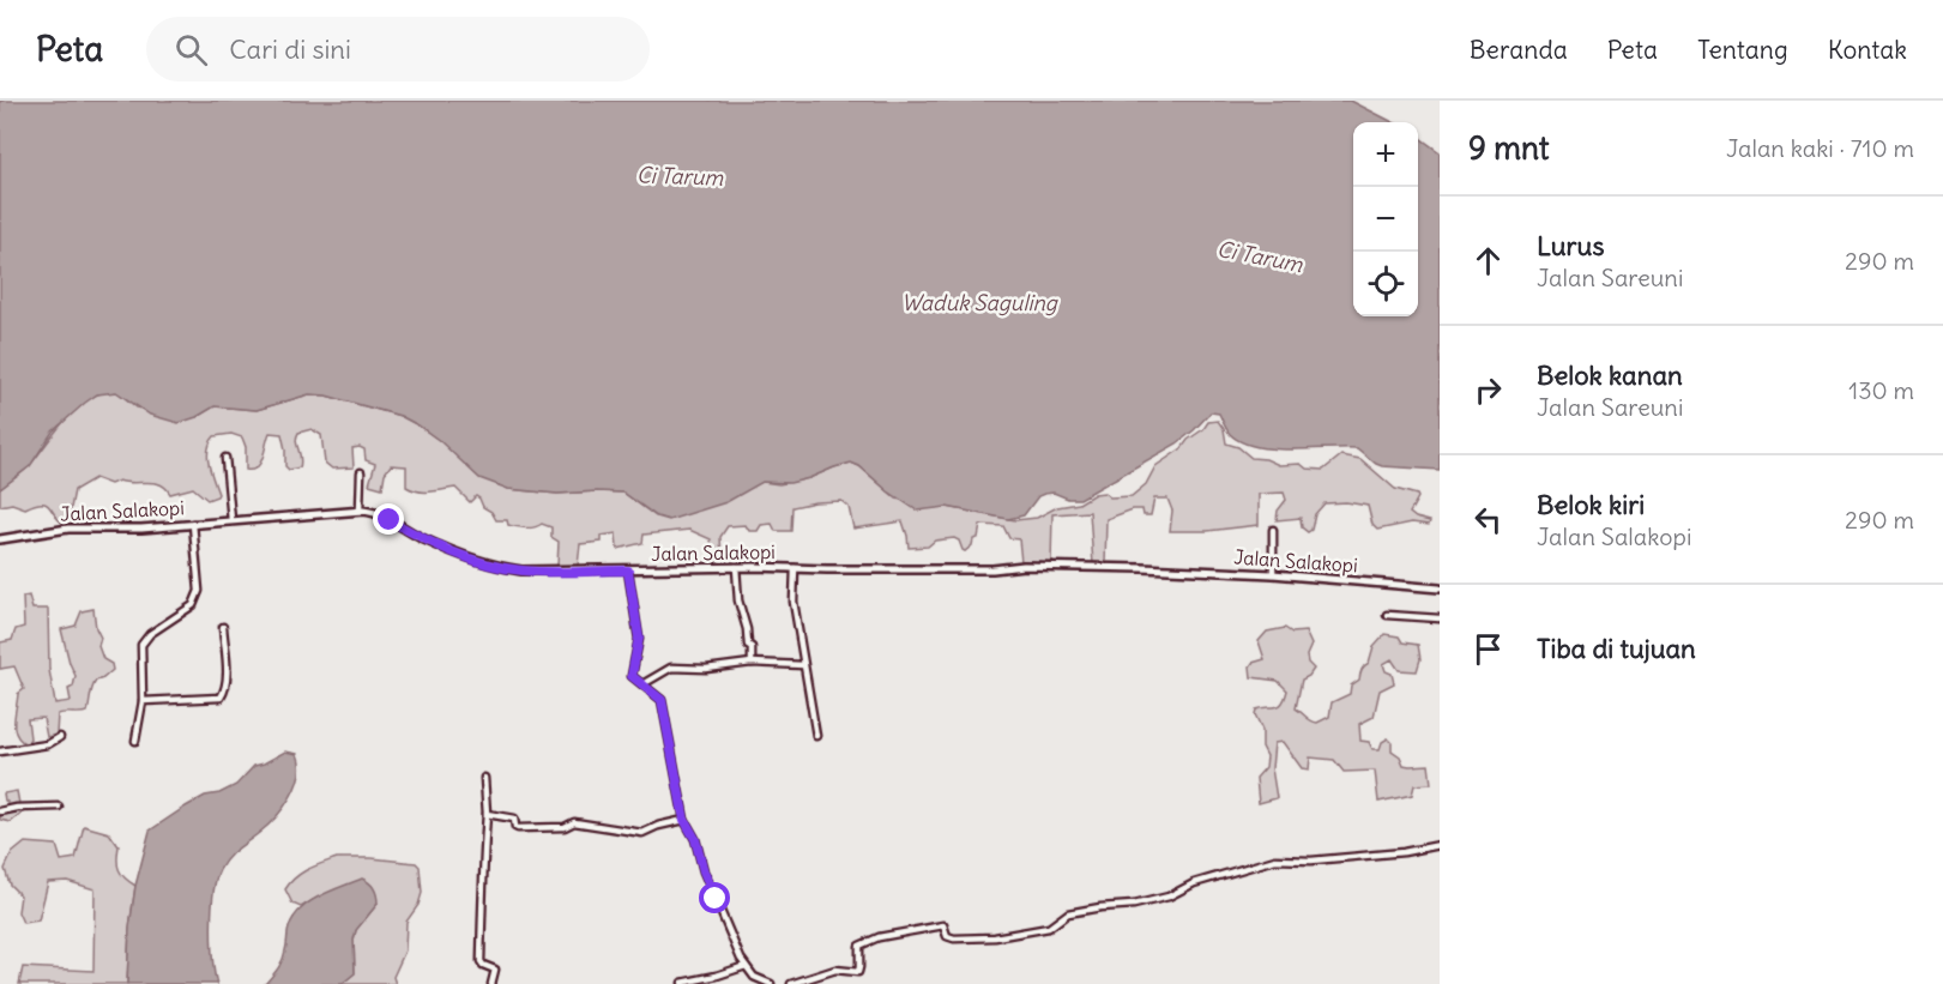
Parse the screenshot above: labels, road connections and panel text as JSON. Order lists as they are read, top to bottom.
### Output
{
  "streets": {
    "street": ["Jalan Salakopi"]
  },
  "water": ["Ci Tarum", "Waduk Saguling"],
  "page": {
    "header": "Peta",
    "search": "Cari di sini",
    "nav": [
      "Beranda",
      "Peta",
      "Tentang",
      "Kontak"
    ],
    "heading": ["9 mnt", "Jalan kaki · 710 m"],
    "map_buttons": ["+", "−"],
    "list": [
      ["Lurus", "Jalan Sareuni", "290 m"],
      ["Belok kanan", "Jalan Sareuni", "130 m"],
      ["Belok kiri", "Jalan Salakopi", "290 m"],
      "Tiba di tujuan"
    ]
  }
}
